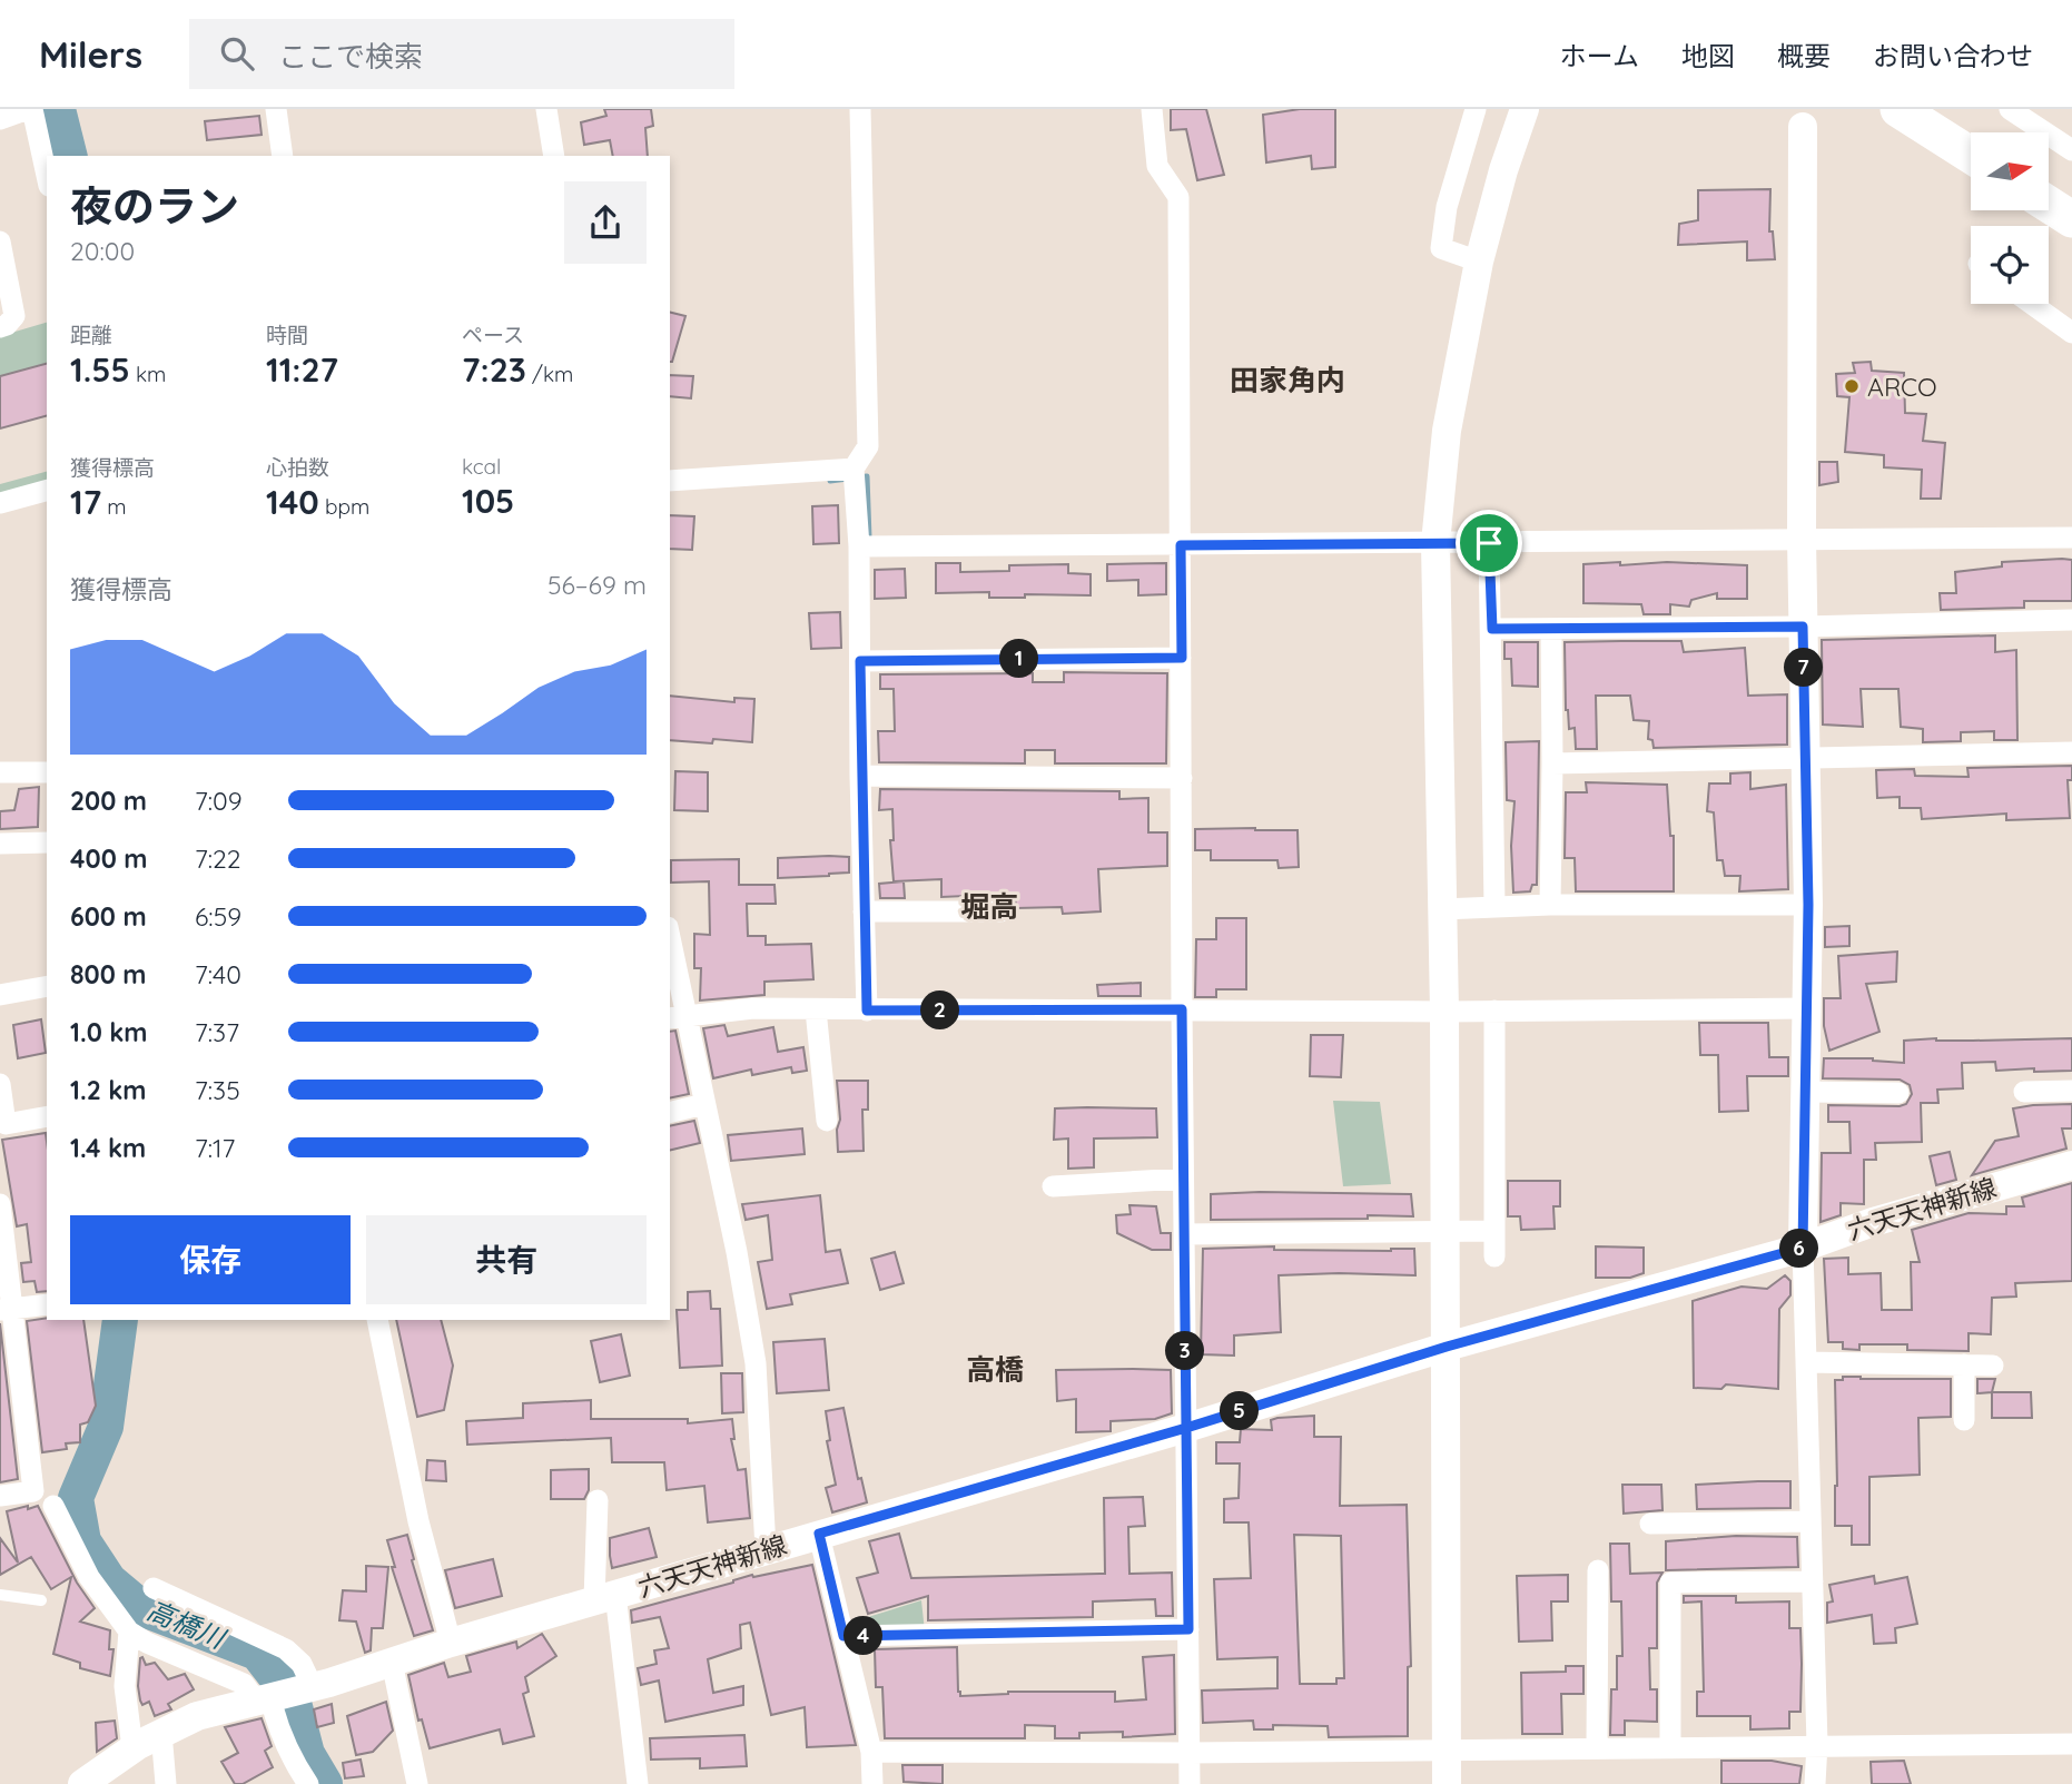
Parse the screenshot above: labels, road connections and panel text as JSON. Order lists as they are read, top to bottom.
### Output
{
  "streets": {
    "street": ["六天天神新線"]
  },
  "districts": ["田家角内", "堀高", "高橋"],
  "water": ["高橋川"],
  "places": ["ARCO"],
  "north": "right",
  "page": {
    "header": "Milers",
    "search": "ここで検索",
    "nav": [
      "ホーム",
      "地図",
      "概要",
      "お問い合わせ"
    ],
    "heading": ["夜のラン", "20:00"],
    "stats": [
      ["距離", "1.55 km"],
      ["時間", "11:27"],
      ["ペース", "7:23 /km"],
      ["獲得標高", "17 m"],
      ["心拍数", "140 bpm"],
      ["kcal", "105"]
    ],
    "chart": ["獲得標高", "56–69 m"],
    "pins": [
      "1",
      "7",
      "2",
      "6",
      "3",
      "5",
      "4"
    ],
    "list": [
      {
        "name": "200 m",
        "note": "7:09"
      },
      {
        "name": "400 m",
        "note": "7:22"
      },
      {
        "name": "600 m",
        "note": "6:59"
      },
      {
        "name": "800 m",
        "note": "7:40"
      },
      {
        "name": "1.0 km",
        "note": "7:37"
      },
      {
        "name": "1.2 km",
        "note": "7:35"
      },
      {
        "name": "1.4 km",
        "note": "7:17"
      }
    ],
    "buttons": ["保存", "共有"]
  }
}
